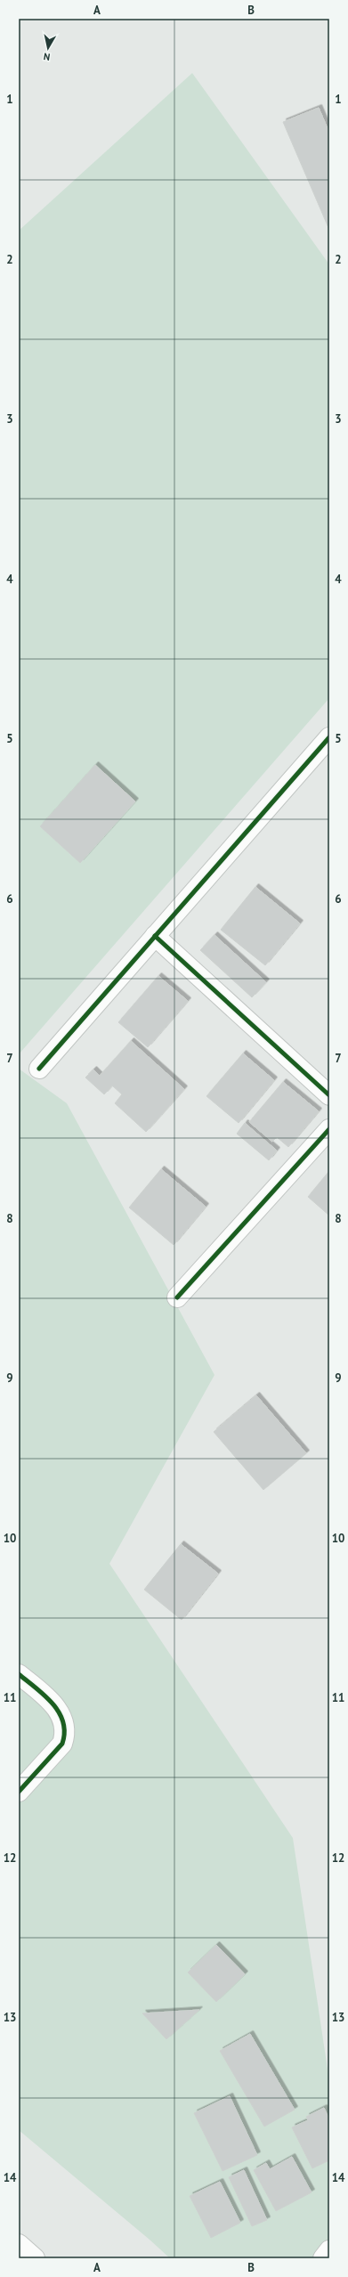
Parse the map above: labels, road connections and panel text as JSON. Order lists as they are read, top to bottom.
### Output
{
  "north": "bottom",
  "grid": {
    "columns": ["A", "B"],
    "rows": [
      "1",
      "2",
      "3",
      "4",
      "5",
      "6",
      "7",
      "8",
      "9",
      "10",
      "11",
      "12",
      "13",
      "14"
    ]
  }
}
